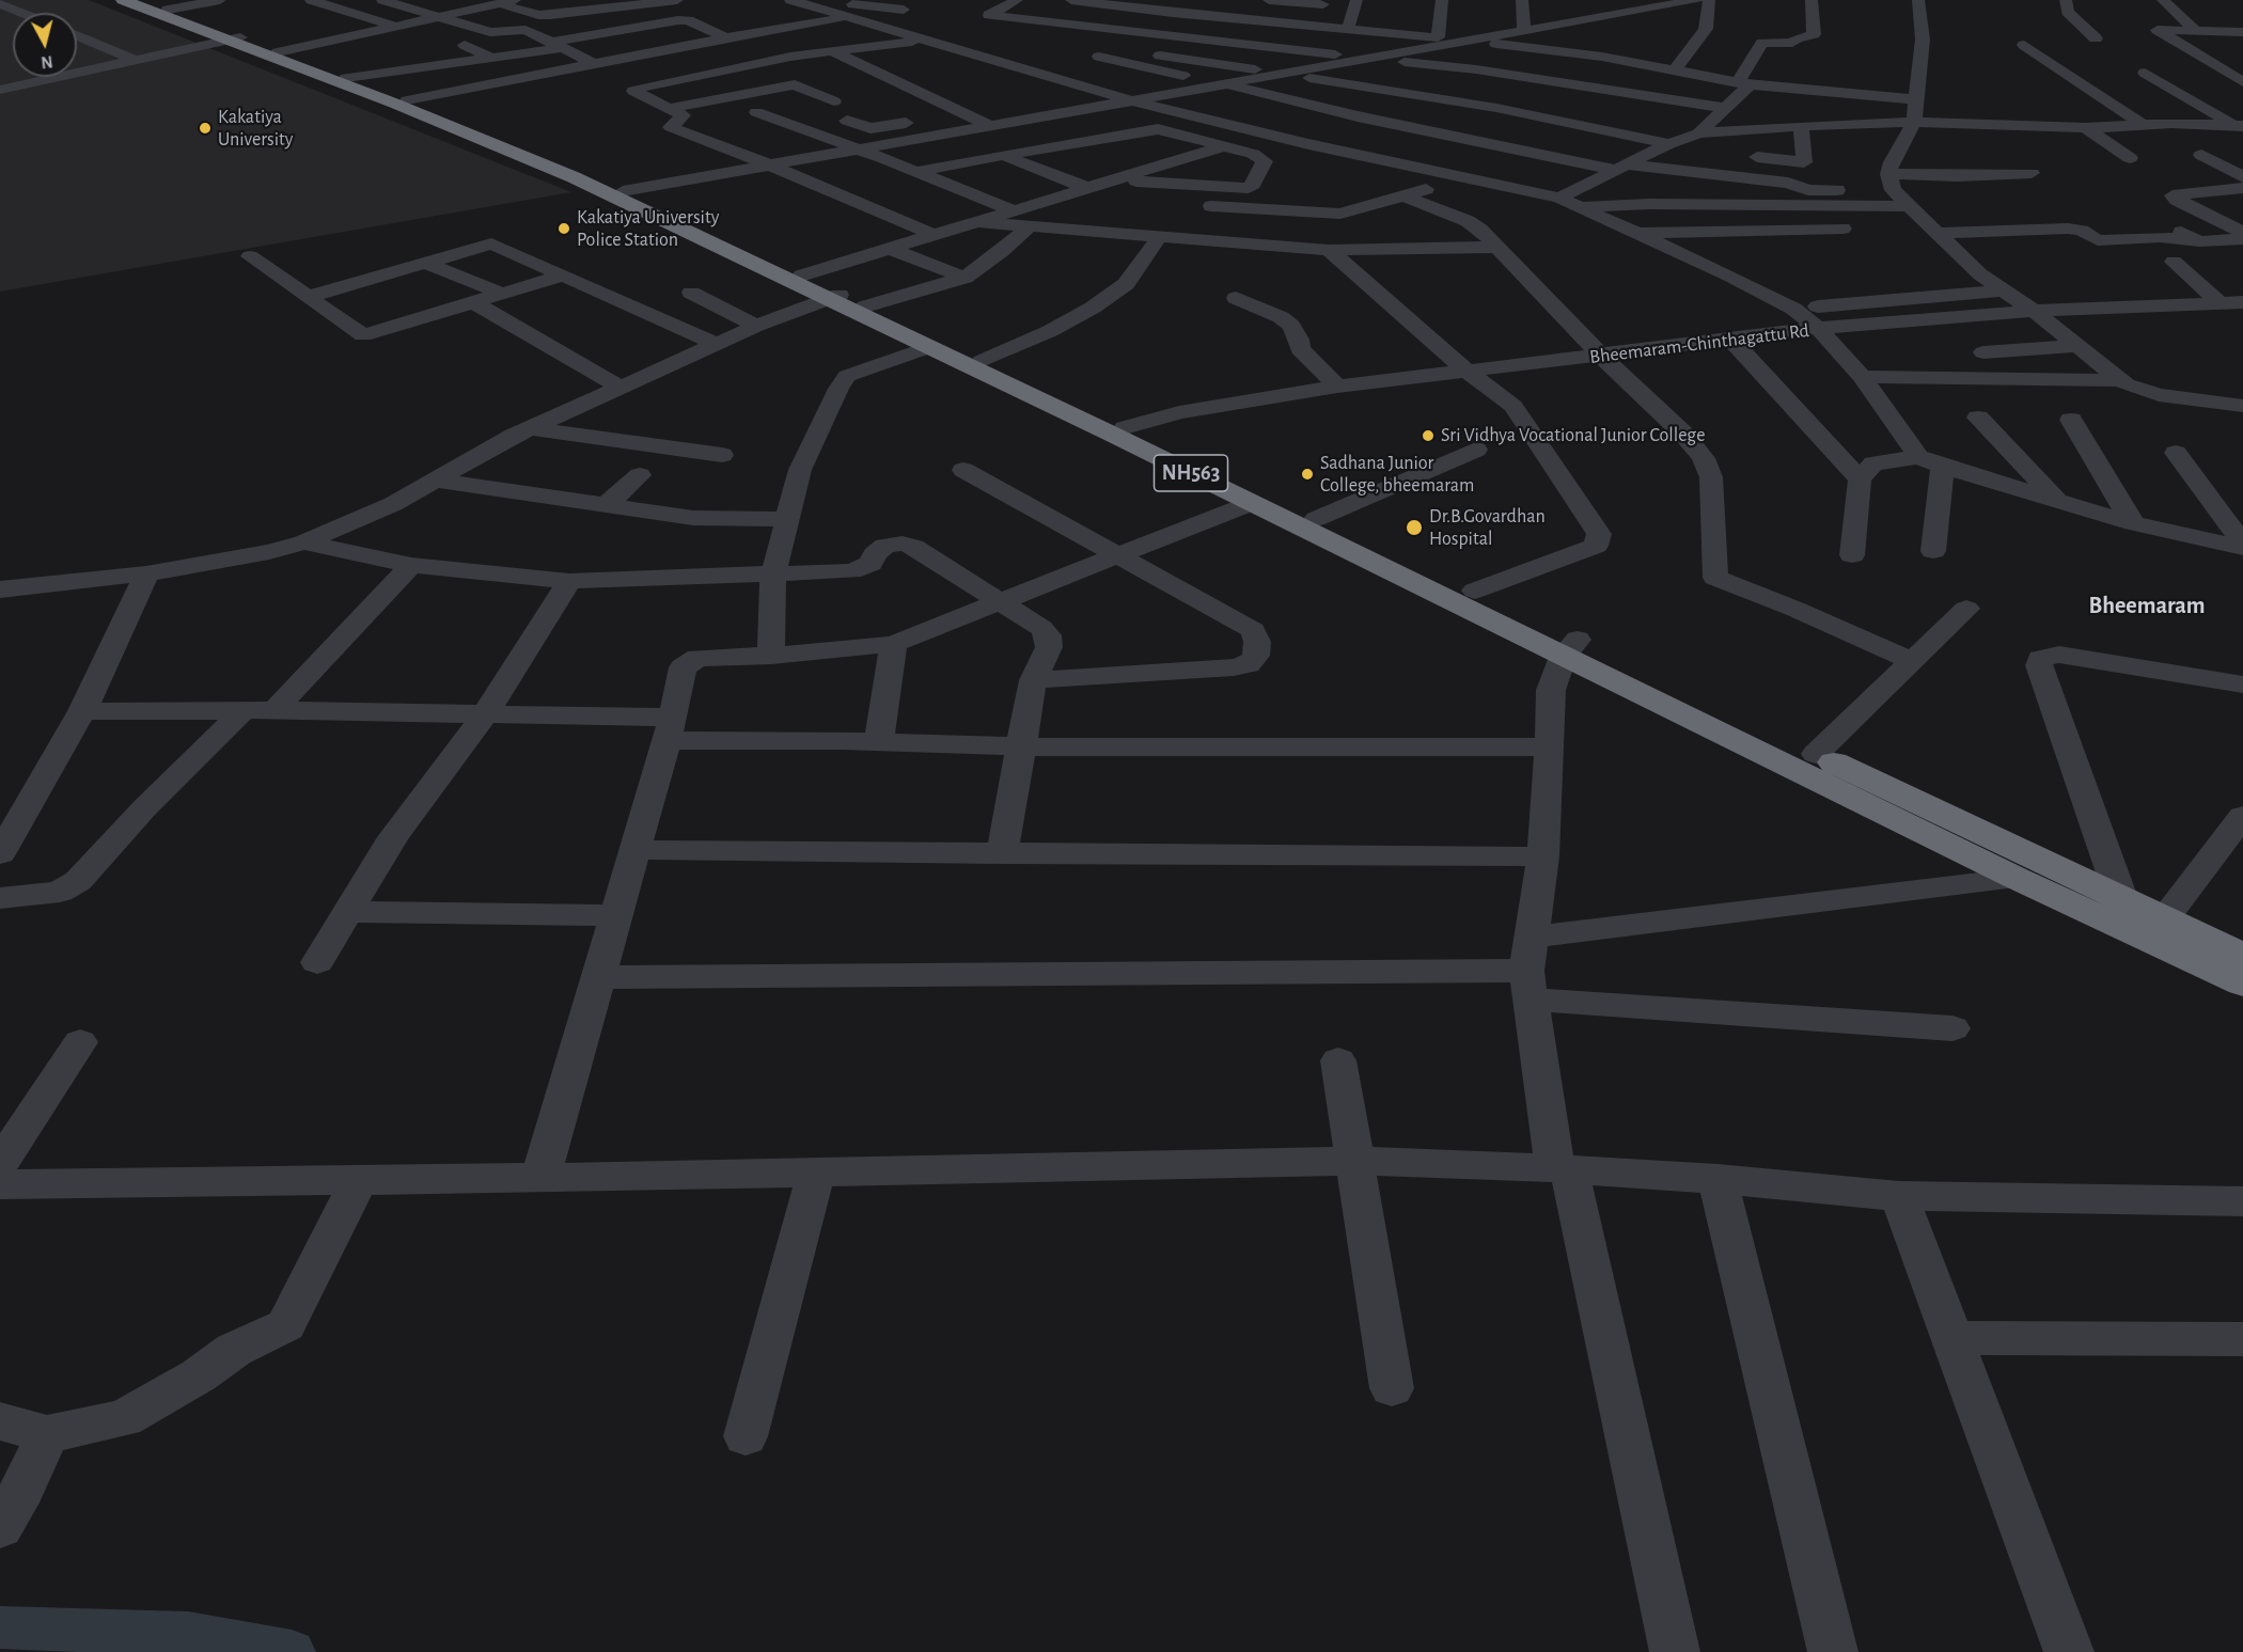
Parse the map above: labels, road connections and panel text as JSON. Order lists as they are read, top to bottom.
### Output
{
  "streets": {
    "highway": ["NH563"],
    "street": ["Bheemaram-Chinthagattu Rd"]
  },
  "crossings": [
    ["Bheemaram-Chinthagattu Rd", "NH563"]
  ],
  "districts": ["Bheemaram"],
  "places": [
    "Kakatiya University",
    "Kakatiya University Police Station",
    "Sri Vidhya Vocational Junior College",
    "Sadhana Junior College, bheemaram",
    "Dr.B.Govardhan Hospital"
  ],
  "north": "bottom"
}
